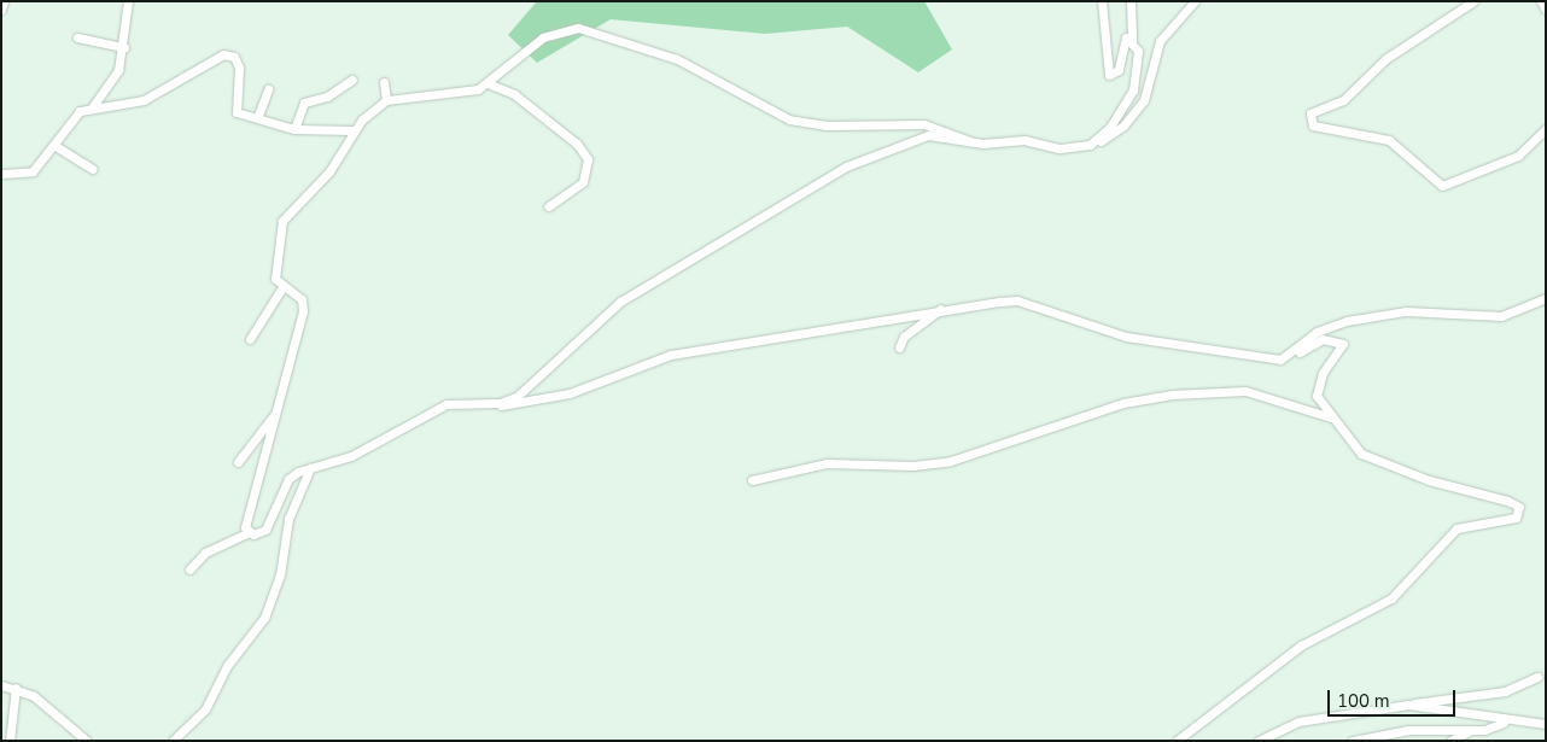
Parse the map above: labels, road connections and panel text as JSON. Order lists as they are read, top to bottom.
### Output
{
  "scale_bar": "100 m"
}
